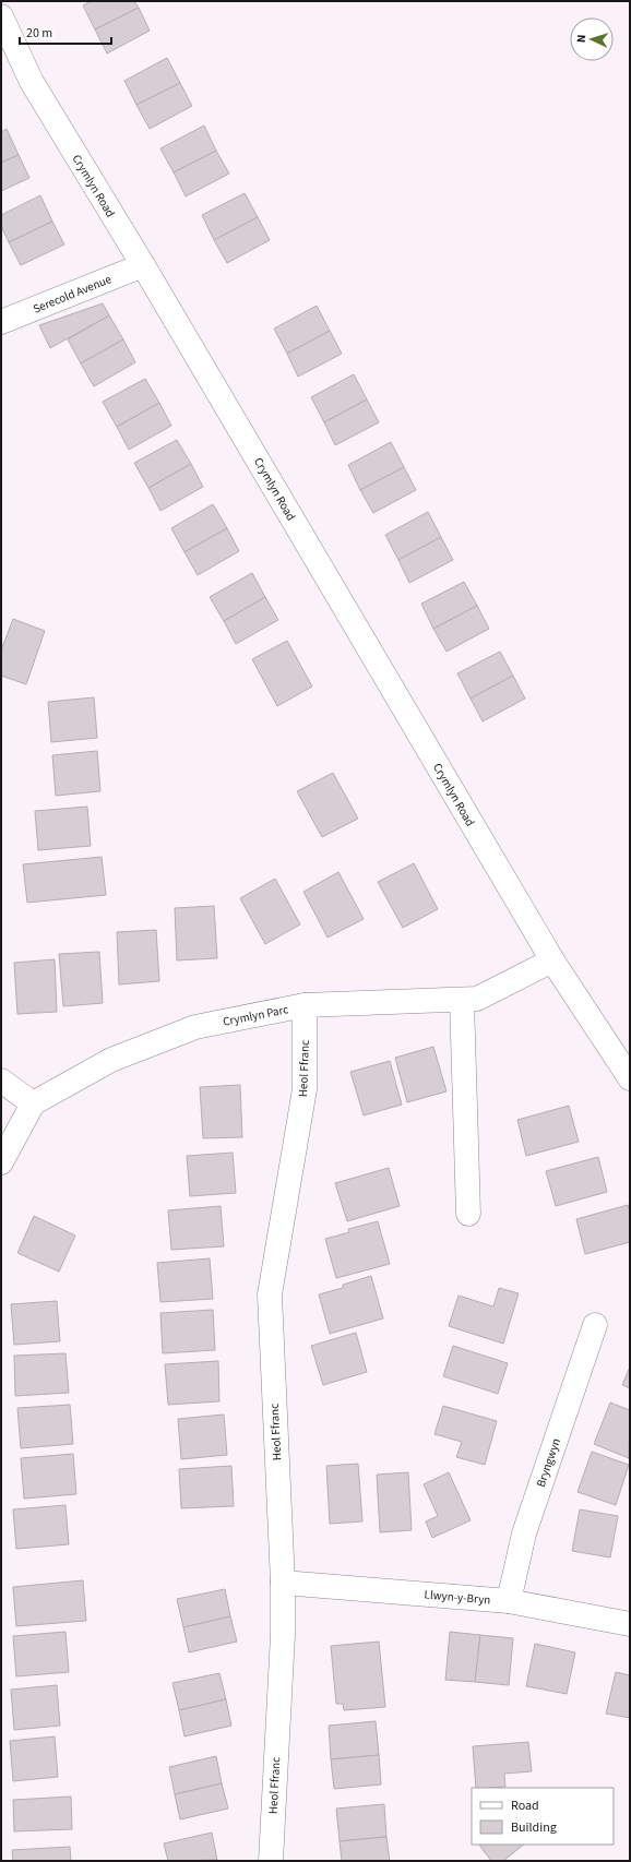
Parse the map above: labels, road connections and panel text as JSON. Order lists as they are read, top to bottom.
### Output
{
  "streets": {
    "street": [
      "Crymlyn Road",
      "Serecold Avenue",
      "Crymlyn Parc",
      "Heol Ffranc",
      "Bryngwyn",
      "Llwyn-y-Bryn"
    ]
  },
  "crossings": [
    ["Crymlyn Road", "Serecold Avenue"],
    ["Crymlyn Road", "Crymlyn Parc"],
    ["Crymlyn Parc", "Heol Ffranc"],
    ["Heol Ffranc", "Llwyn-y-Bryn"],
    ["Bryngwyn", "Llwyn-y-Bryn"]
  ],
  "legend": ["Road", "Building"],
  "scale_bar": "20 m",
  "north": "left"
}
